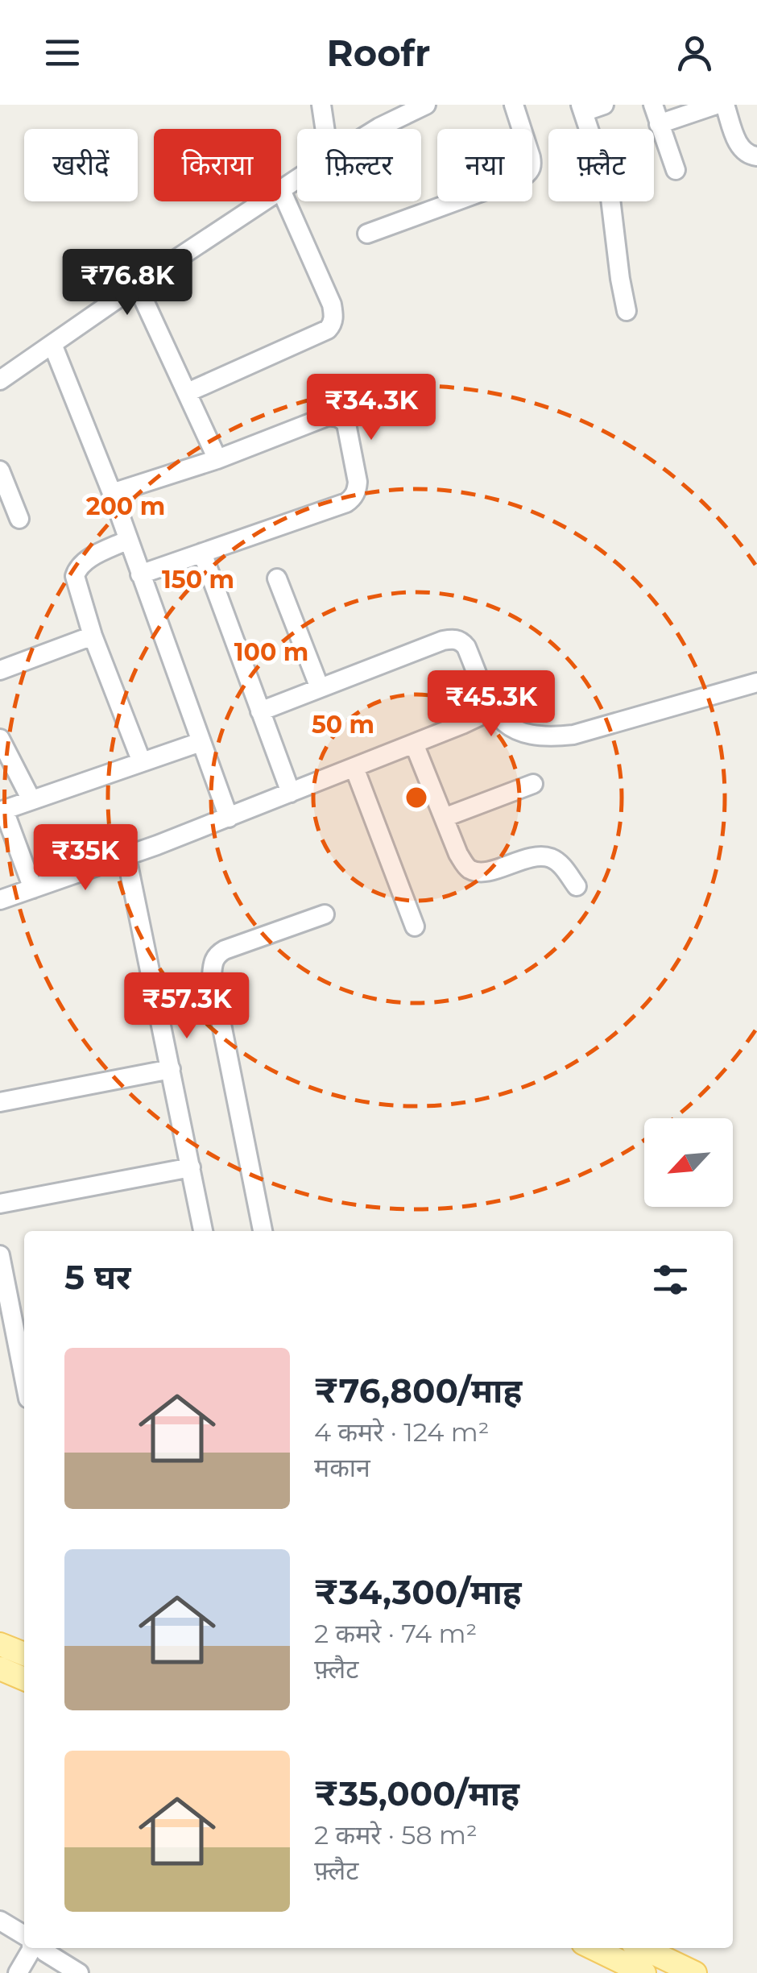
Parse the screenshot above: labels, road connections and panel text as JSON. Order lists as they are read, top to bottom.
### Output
{
  "north": "bottom left",
  "page": {
    "header": "Roofr",
    "chip": [
      "खरीदें",
      "किराया",
      "फ़िल्टर",
      "नया",
      "फ़्लैट"
    ],
    "price": [
      "₹76.8K",
      "₹34.3K",
      "₹45.3K",
      "₹35K",
      "₹57.3K"
    ],
    "heading": "5 घर",
    "list": [
      {
        "name": "₹76,800/माह",
        "note": "4 कमरे · 124 m² · मकान"
      },
      {
        "name": "₹34,300/माह",
        "note": "2 कमरे · 74 m² · फ़्लैट"
      },
      {
        "name": "₹35,000/माह",
        "note": "2 कमरे · 58 m² · फ़्लैट"
      }
    ]
  },
  "rings": [
    "200 m",
    "150 m",
    "100 m",
    "50 m"
  ]
}
